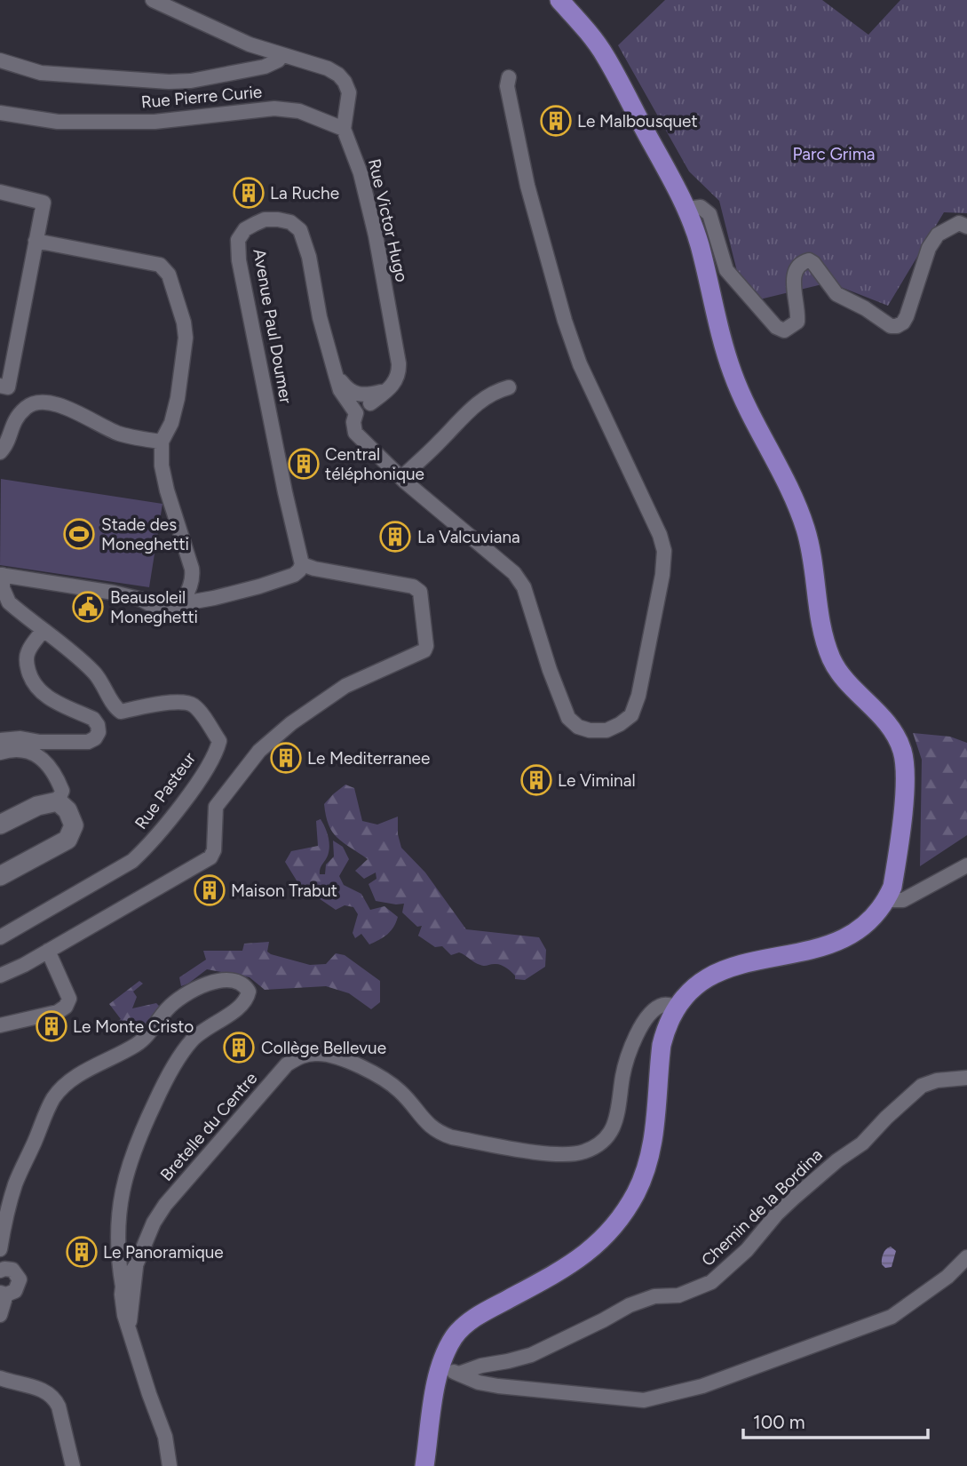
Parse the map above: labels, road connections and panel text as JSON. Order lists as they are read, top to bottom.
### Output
{
  "streets": {
    "street": [
      "Rue Pierre Curie",
      "Rue Victor Hugo",
      "Avenue Paul Doumer",
      "Rue Pasteur",
      "Bretelle du Centre",
      "Chemin de la Bordina"
    ]
  },
  "crossings": [
    ["Rue Pierre Curie", "Rue Victor Hugo"],
    ["Rue Victor Hugo", "Avenue Paul Doumer"]
  ],
  "parks": ["Parc Grima"],
  "places": {
    "building": [
      "Le Malbousquet",
      "La Ruche",
      "Central téléphonique",
      "La Valcuviana",
      "Le Mediterranee",
      "Le Viminal",
      "Maison Trabut",
      "Le Monte Cristo",
      "Collège Bellevue",
      "Le Panoramique"
    ],
    "sports": ["Stade des Moneghetti"],
    "public building": ["Beausoleil Moneghetti"]
  },
  "scale_bar": "100 m"
}
